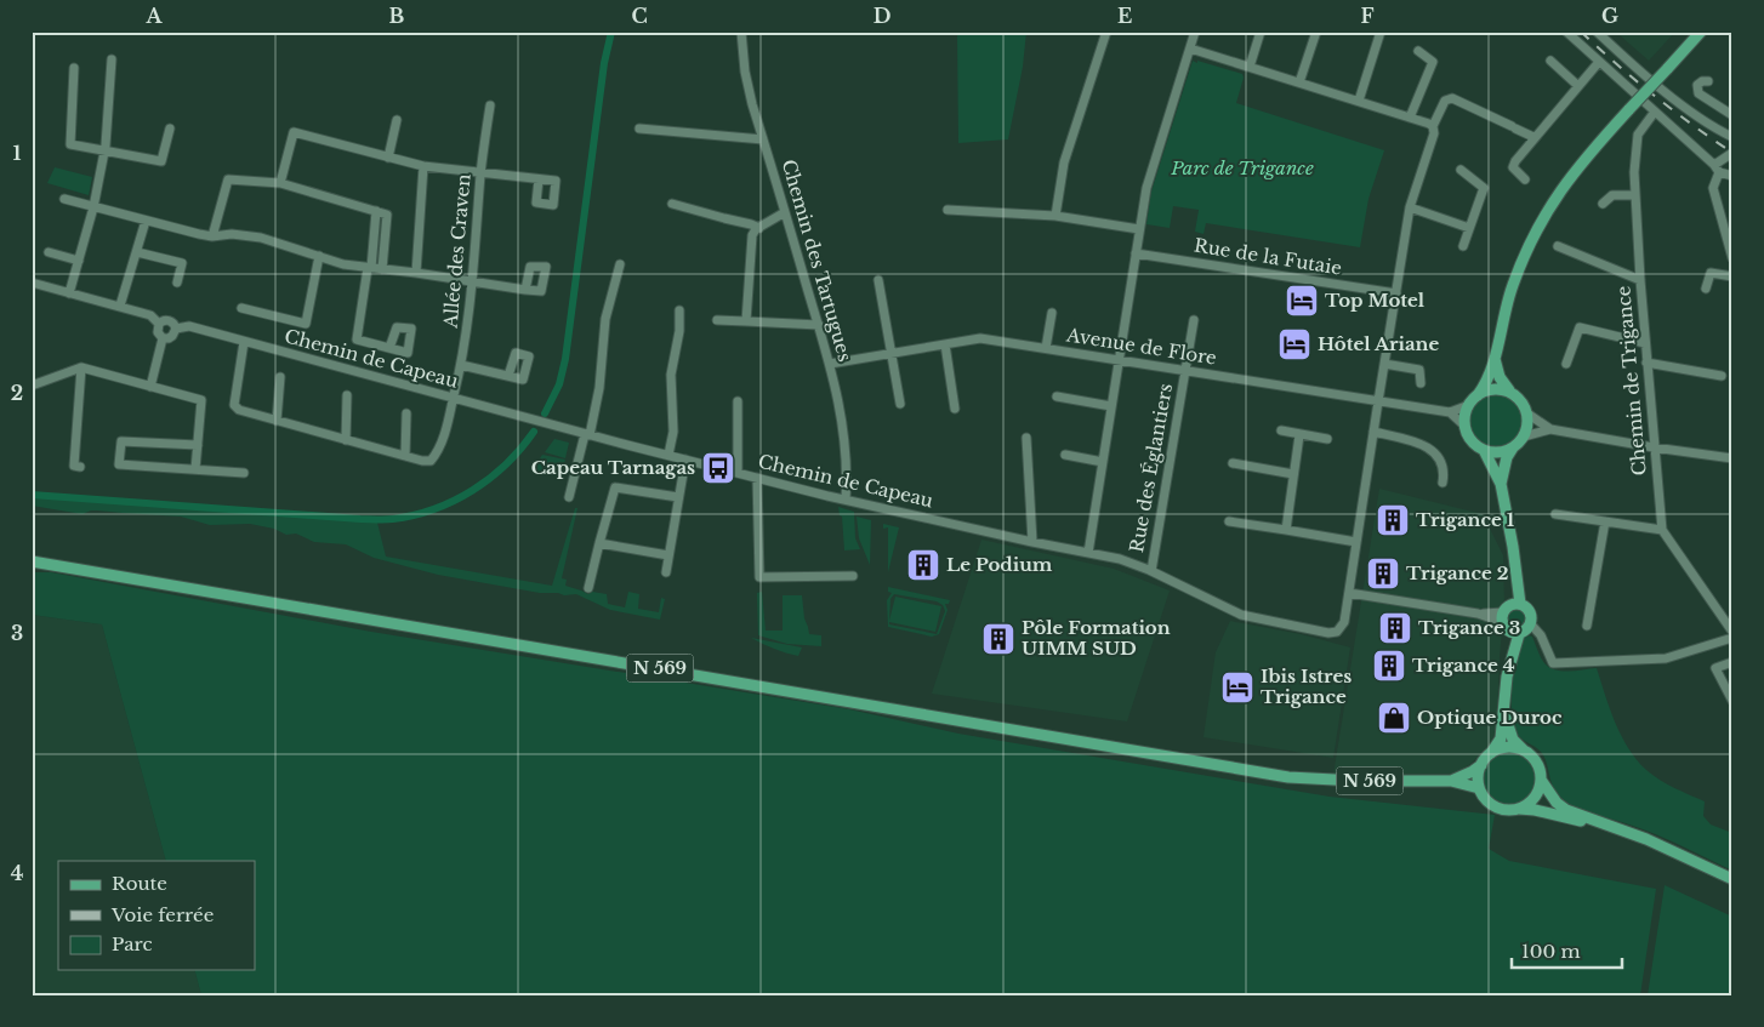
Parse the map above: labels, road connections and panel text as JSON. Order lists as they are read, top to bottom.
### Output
{
  "streets": {
    "main road": ["N 569"],
    "street": [
      "Allée des Craven",
      "Rue de la Futaie",
      "Chemin des Tartugues",
      "Avenue de Flore",
      "Chemin de Capeau",
      "Chemin de Trigance",
      "Rue des Églantiers"
    ]
  },
  "crossings": [
    ["Allée des Craven", "Chemin de Capeau"],
    ["Chemin des Tartugues", "Avenue de Flore"],
    ["Chemin des Tartugues", "Chemin de Capeau"],
    ["Avenue de Flore", "Rue des Églantiers"],
    ["Chemin de Capeau", "Rue des Églantiers"]
  ],
  "parks": ["Parc de Trigance"],
  "places": {
    "hotel": ["Top Motel", "Hôtel Ariane", "Ibis Istres Trigance"],
    "bus stop": ["Capeau Tarnagas"],
    "building": [
      "Trigance 1",
      "Le Podium",
      "Trigance 2",
      "Trigance 3",
      "Pôle Formation UIMM SUD",
      "Trigance 4"
    ],
    "shop": ["Optique Duroc"]
  },
  "legend": ["Route", "Voie ferrée", "Parc"],
  "scale_bar": "100 m",
  "grid": {
    "columns": [
      "A",
      "B",
      "C",
      "D",
      "E",
      "F",
      "G"
    ],
    "rows": [
      "1",
      "2",
      "3",
      "4"
    ]
  }
}
